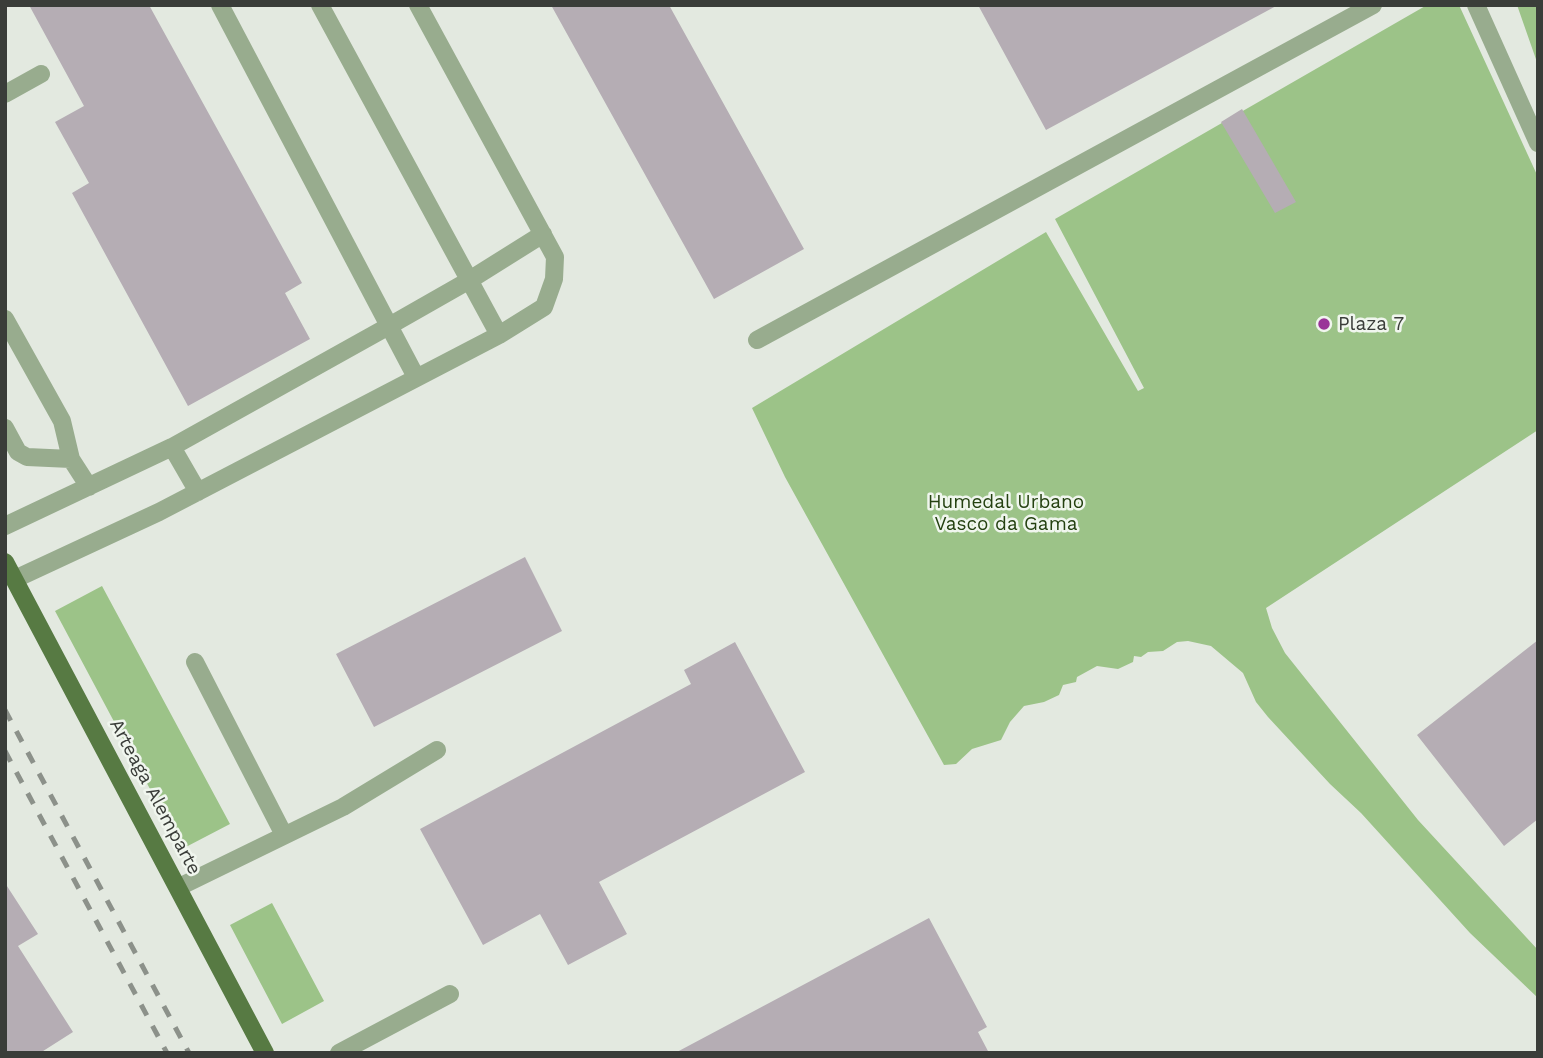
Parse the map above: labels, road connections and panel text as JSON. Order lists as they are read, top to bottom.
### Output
{
  "streets": {
    "main road": ["Arteaga Alemparte"]
  },
  "parks": ["Humedal Urbano Vasco da Gama"],
  "places": ["Plaza 7"]
}
